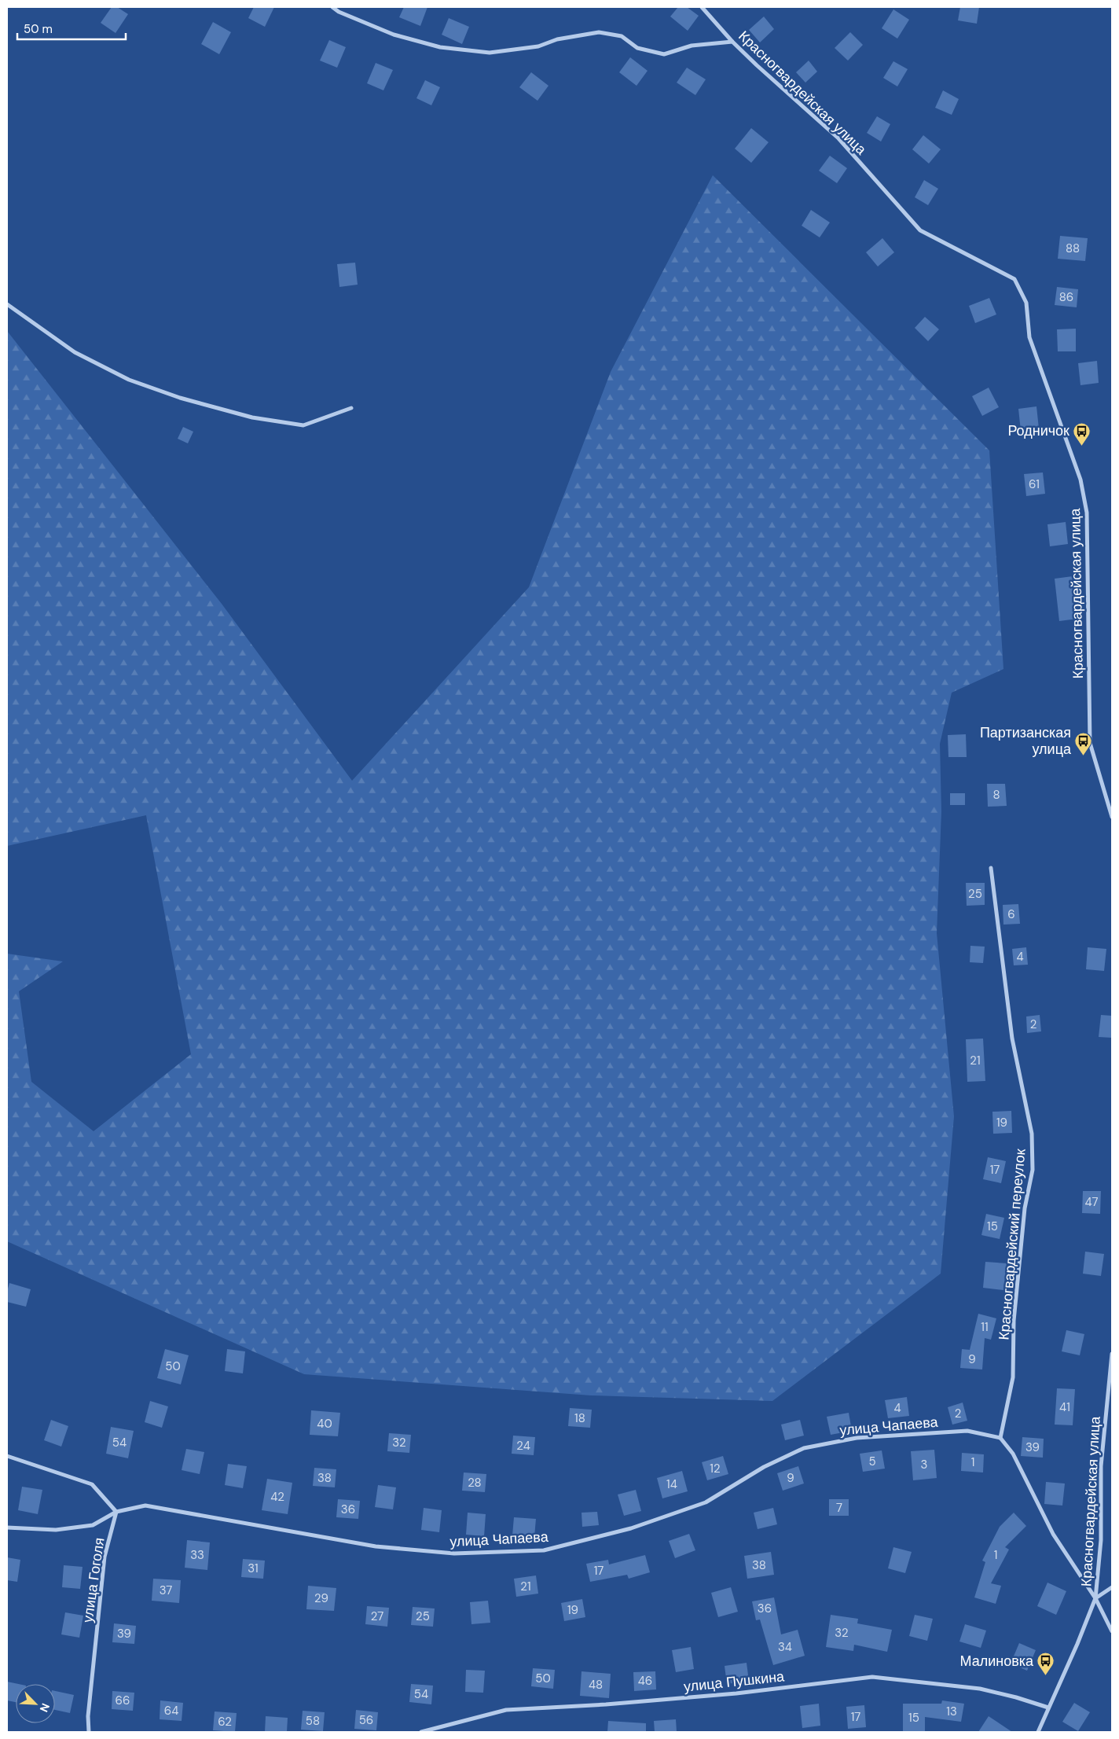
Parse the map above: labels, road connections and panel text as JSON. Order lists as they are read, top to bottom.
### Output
{
  "streets": {
    "street": [
      "Красногвардейская улица",
      "Красногвардейский переулок",
      "улица Чапаева",
      "улица Гоголя",
      "улица Пушкина"
    ]
  },
  "crossings": [
    ["Красногвардейская улица", "улица Пушкина"],
    ["Красногвардейский переулок", "улица Чапаева"],
    ["улица Чапаева", "улица Гоголя"]
  ],
  "places": {
    "bus stop": ["Родничок", "Партизанская улица", "Малиновка"]
  },
  "house_numbers": [
    "88",
    "86",
    "61",
    "8",
    "25",
    "6",
    "4",
    "2",
    "21",
    "19",
    "17",
    "47",
    "15",
    "11",
    "9",
    "50",
    "41",
    "4",
    "2",
    "18",
    "40",
    "54",
    "32",
    "24",
    "39",
    "5",
    "1",
    "3",
    "12",
    "38",
    "9",
    "28",
    "14",
    "42",
    "7",
    "36",
    "33",
    "1",
    "38",
    "31",
    "17",
    "21",
    "37",
    "29",
    "36",
    "19",
    "27",
    "25",
    "32",
    "39",
    "34",
    "50",
    "46",
    "48",
    "54",
    "66",
    "64",
    "13",
    "17",
    "15",
    "56",
    "58",
    "62"
  ],
  "scale_bar": "50 m",
  "north": "bottom right"
}
